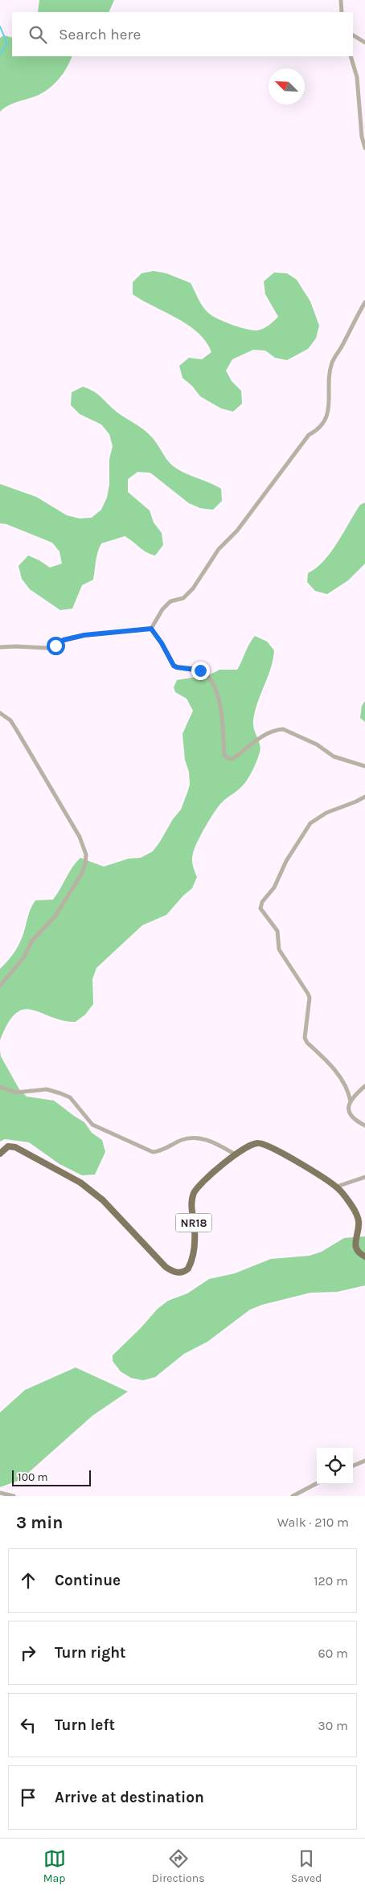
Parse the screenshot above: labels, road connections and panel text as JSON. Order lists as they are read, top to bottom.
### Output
{
  "streets": {
    "main road": ["NR18"]
  },
  "scale_bar": "100 m",
  "north": "top left",
  "page": {
    "search": "Search here",
    "scale": "100 m",
    "heading": ["3 min", "Walk · 210 m"],
    "list": [
      ["Continue", "120 m"],
      ["Turn right", "60 m"],
      ["Turn left", "30 m"],
      "Arrive at destination"
    ],
    "nav": ["Map", "Directions", "Saved"]
  }
}
